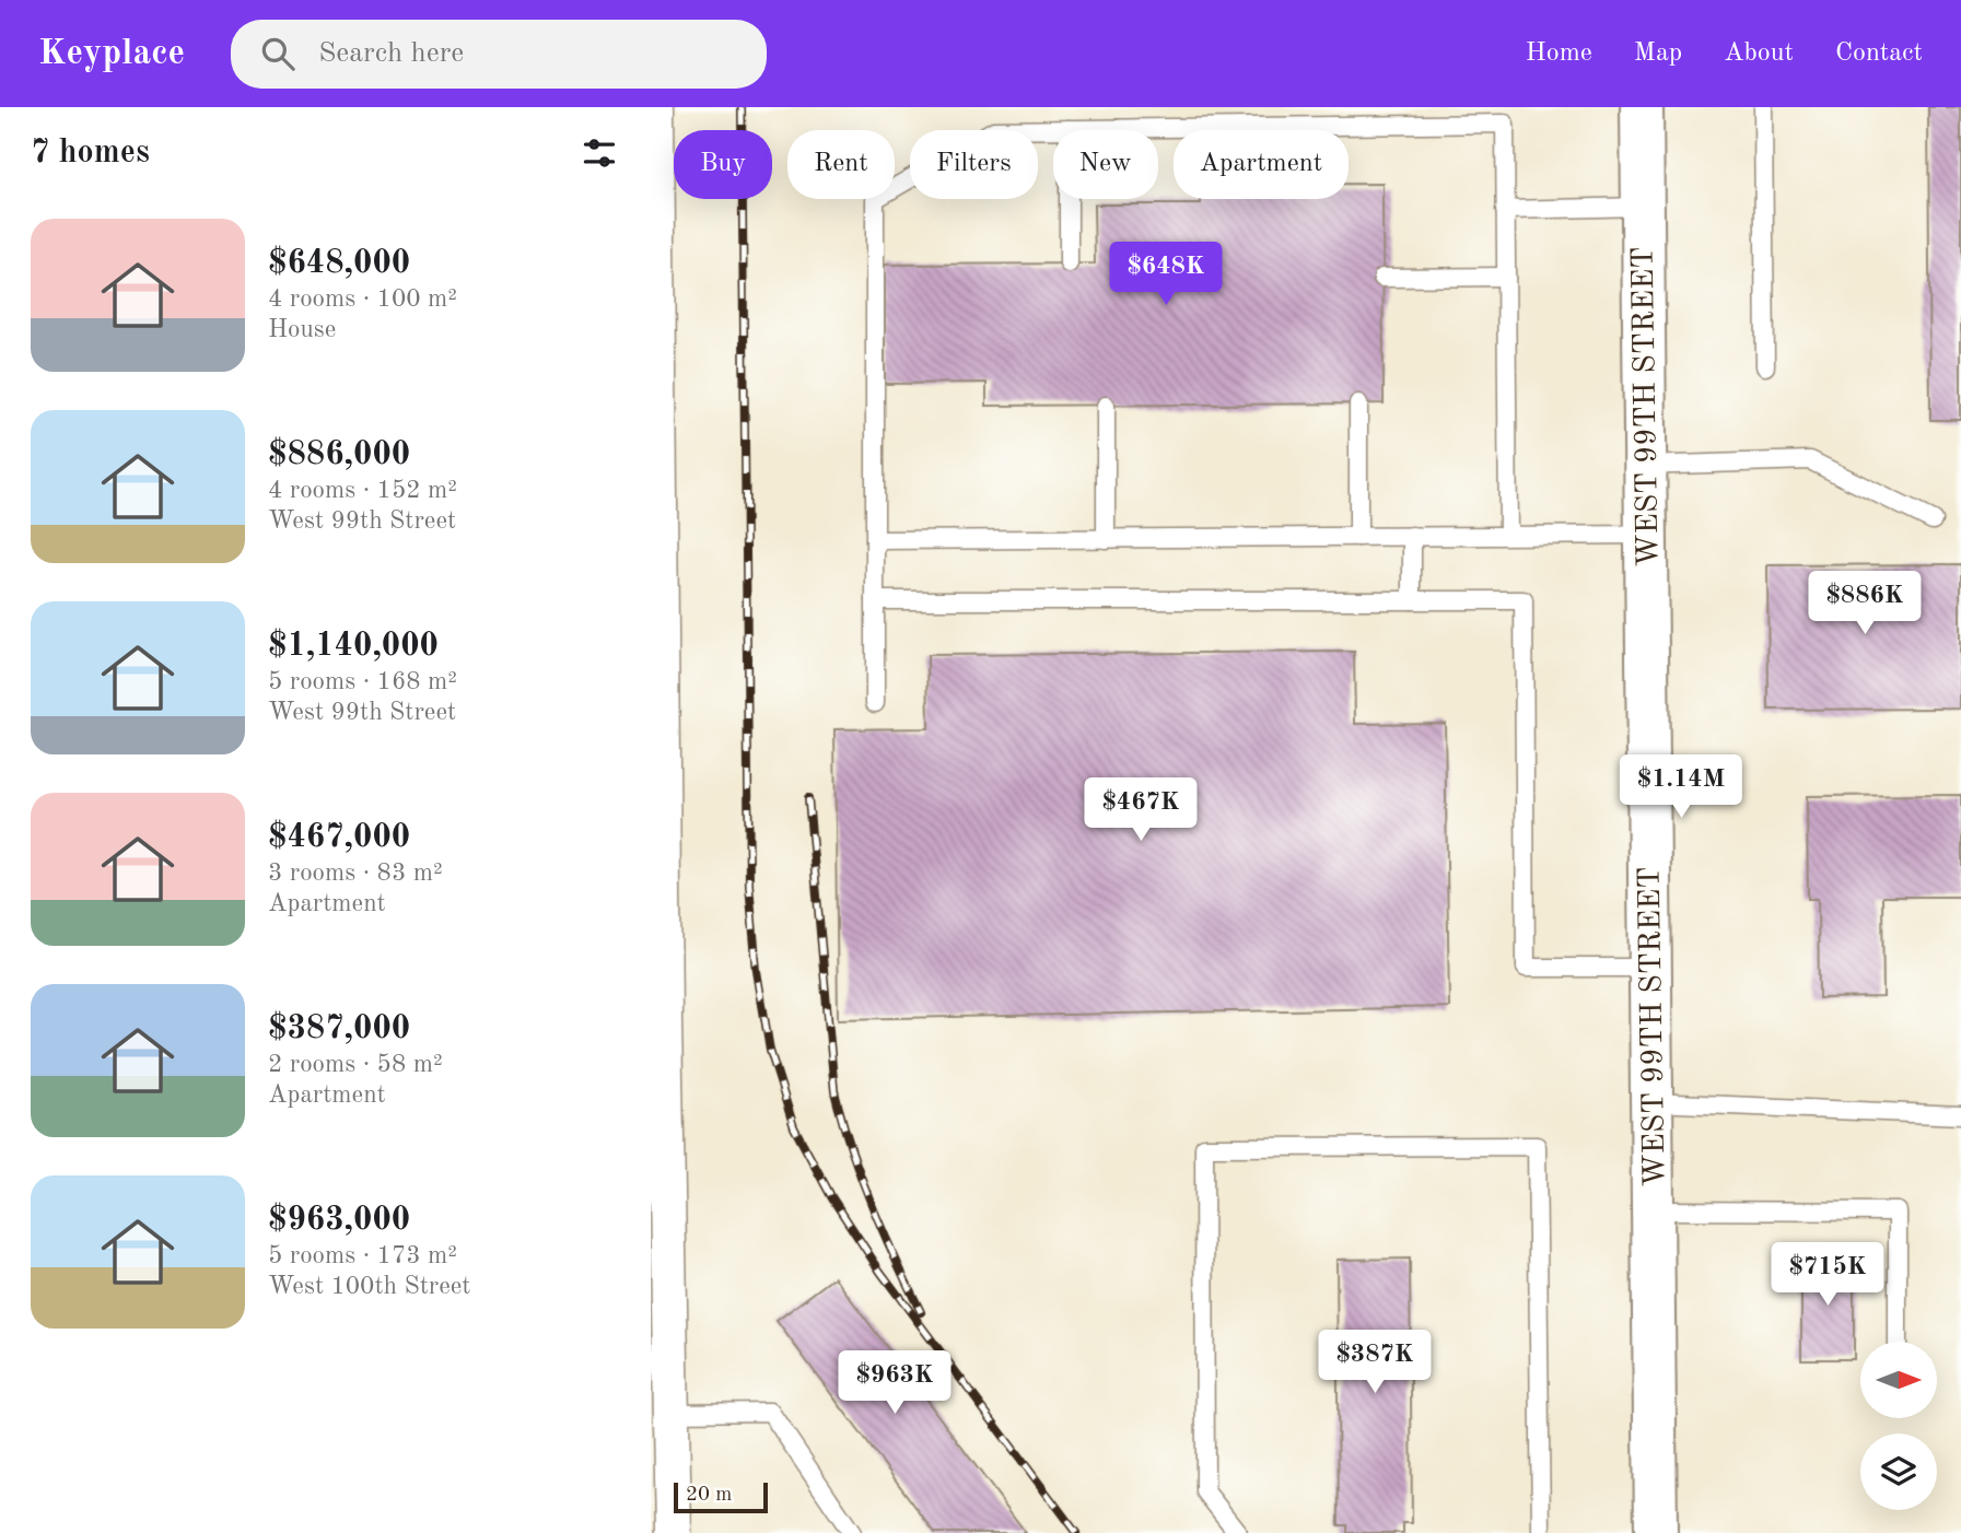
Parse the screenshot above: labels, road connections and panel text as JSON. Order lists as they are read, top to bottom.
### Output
{
  "streets": {
    "street": ["WEST 99TH STREET"]
  },
  "scale_bar": "20 m",
  "north": "right",
  "page": {
    "header": "Keyplace",
    "search": "Search here",
    "nav": [
      "Home",
      "Map",
      "About",
      "Contact"
    ],
    "heading": "7 homes",
    "chip": [
      "Buy",
      "Rent",
      "Filters",
      "New",
      "Apartment"
    ],
    "list": [
      {
        "name": "$648,000",
        "note": "4 rooms · 100 m² · House"
      },
      {
        "name": "$886,000",
        "note": "4 rooms · 152 m² · West 99th Street"
      },
      {
        "name": "$1,140,000",
        "note": "5 rooms · 168 m² · West 99th Street"
      },
      {
        "name": "$467,000",
        "note": "3 rooms · 83 m² · Apartment"
      },
      {
        "name": "$387,000",
        "note": "2 rooms · 58 m² · Apartment"
      },
      {
        "name": "$963,000",
        "note": "5 rooms · 173 m² · West 100th Street"
      }
    ],
    "price": [
      "$648K",
      "$886K",
      "$1.14M",
      "$467K",
      "$715K",
      "$387K",
      "$963K"
    ],
    "scale": "20 m"
  }
}
